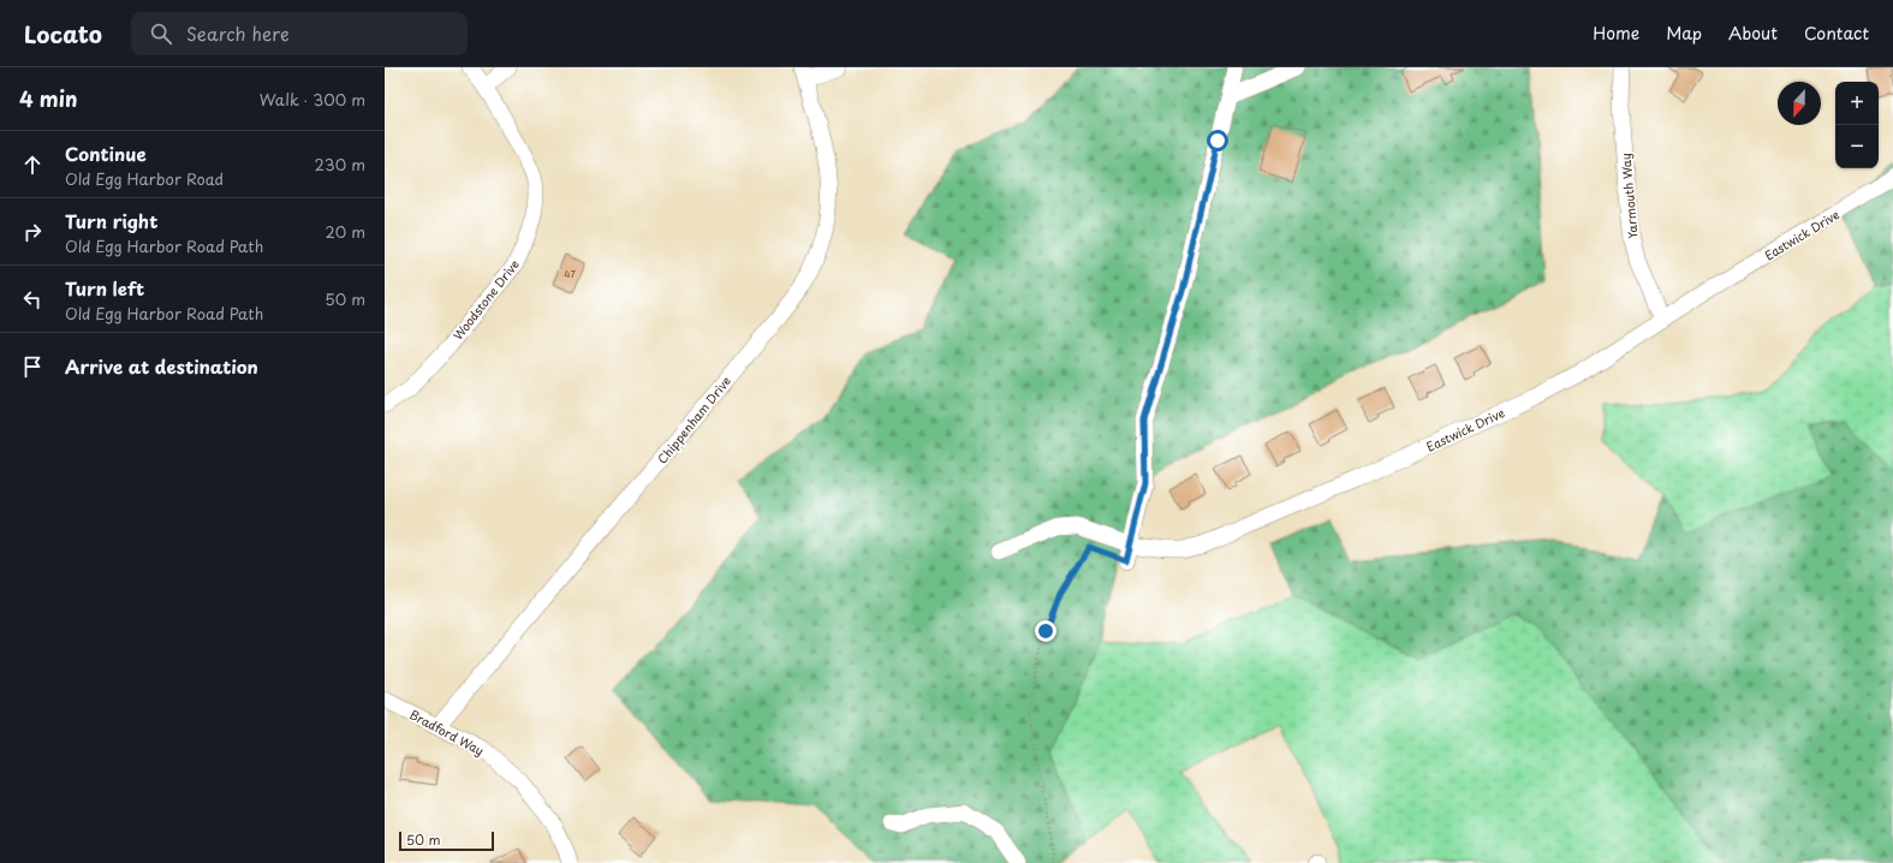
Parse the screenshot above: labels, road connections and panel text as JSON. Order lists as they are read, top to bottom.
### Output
{
  "streets": {
    "street": [
      "Yarmouth Way",
      "Eastwick Drive",
      "Woodstone Drive",
      "Chippenham Drive",
      "Bradford Way"
    ]
  },
  "crossings": [
    ["Yarmouth Way", "Eastwick Drive"],
    ["Chippenham Drive", "Bradford Way"]
  ],
  "house_numbers": ["47"],
  "scale_bar": "50 m",
  "north": "bottom",
  "page": {
    "header": "Locato",
    "search": "Search here",
    "nav": [
      "Home",
      "Map",
      "About",
      "Contact"
    ],
    "heading": ["4 min", "Walk · 300 m"],
    "map_buttons": ["+", "−"],
    "list": [
      ["Continue", "Old Egg Harbor Road", "230 m"],
      ["Turn right", "Old Egg Harbor Road Path", "20 m"],
      ["Turn left", "Old Egg Harbor Road Path", "50 m"],
      "Arrive at destination"
    ],
    "scale": "50 m"
  }
}
